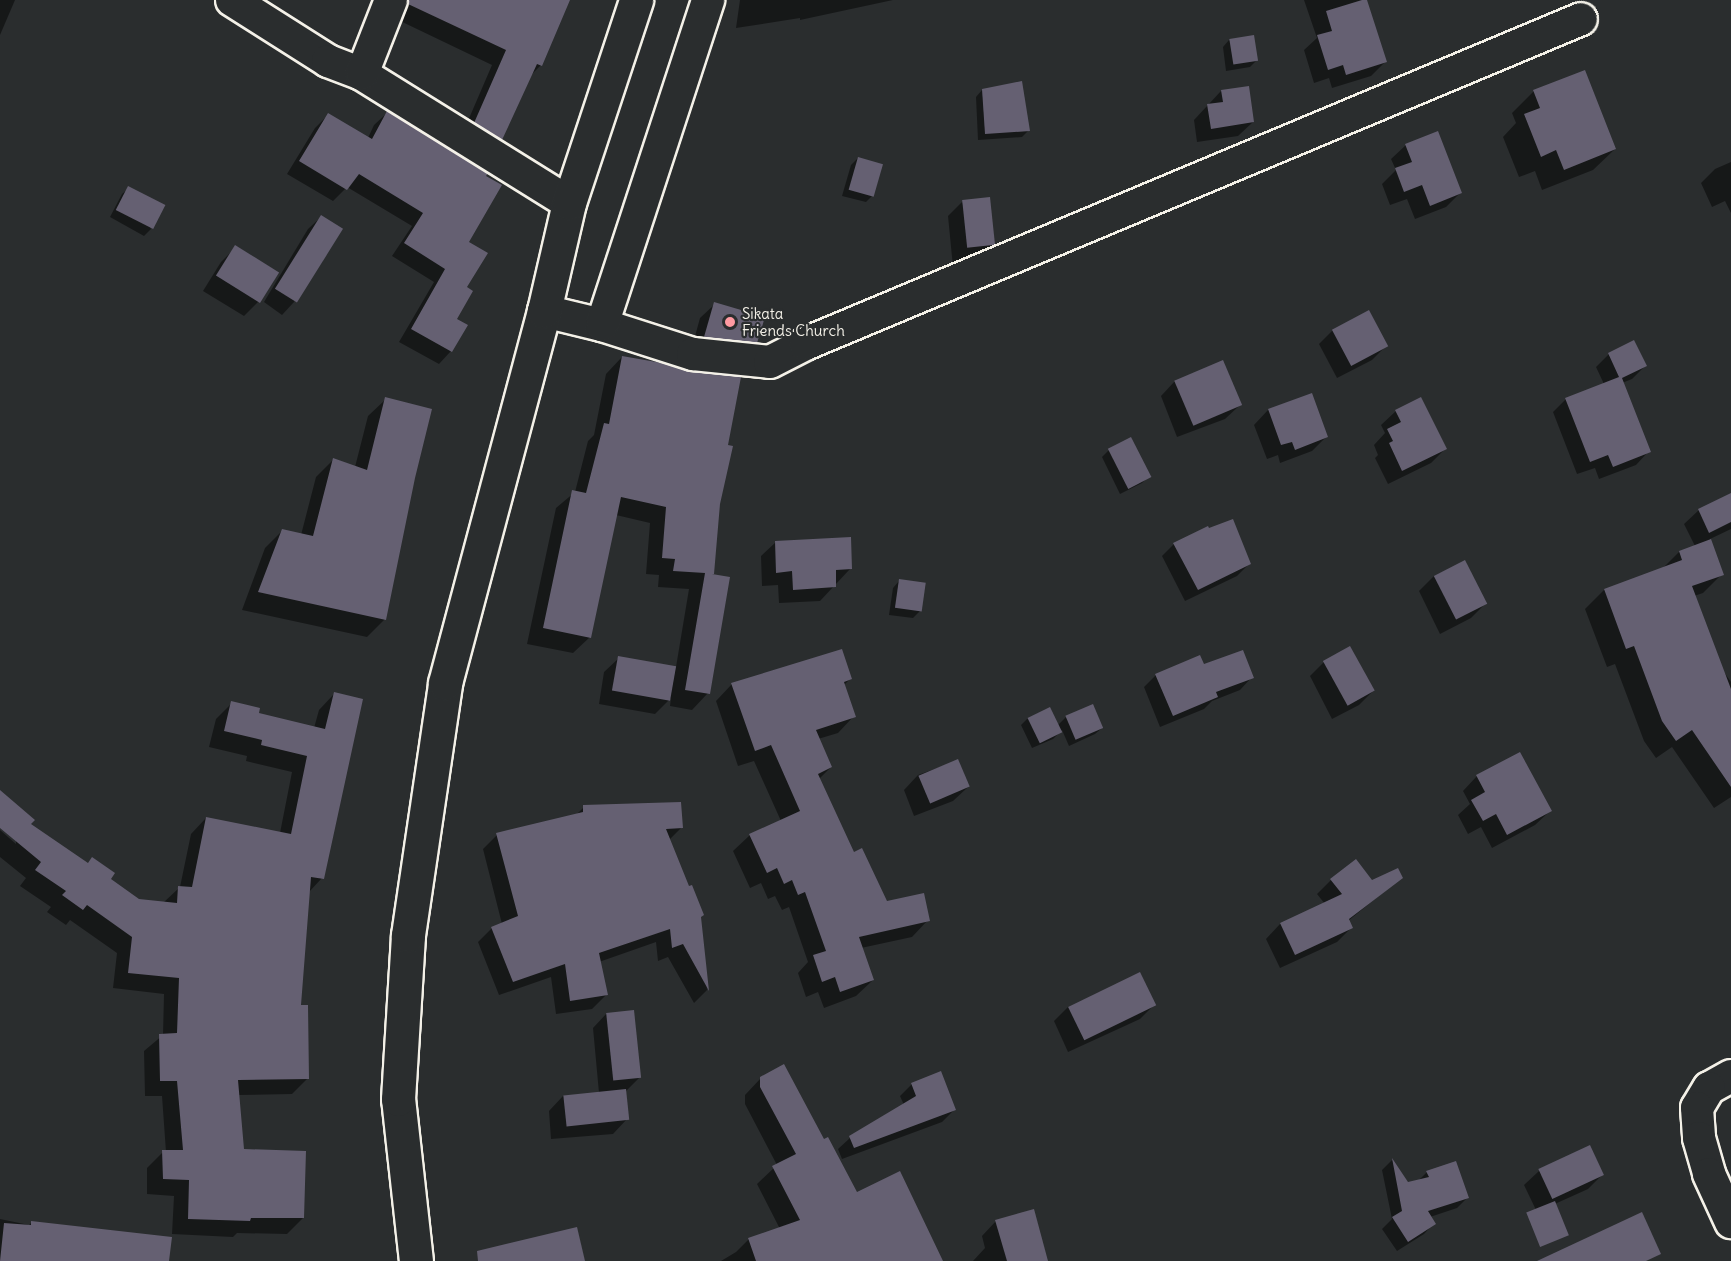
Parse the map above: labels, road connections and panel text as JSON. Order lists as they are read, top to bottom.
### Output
{
  "places": ["Sikata Friends Church"]
}
